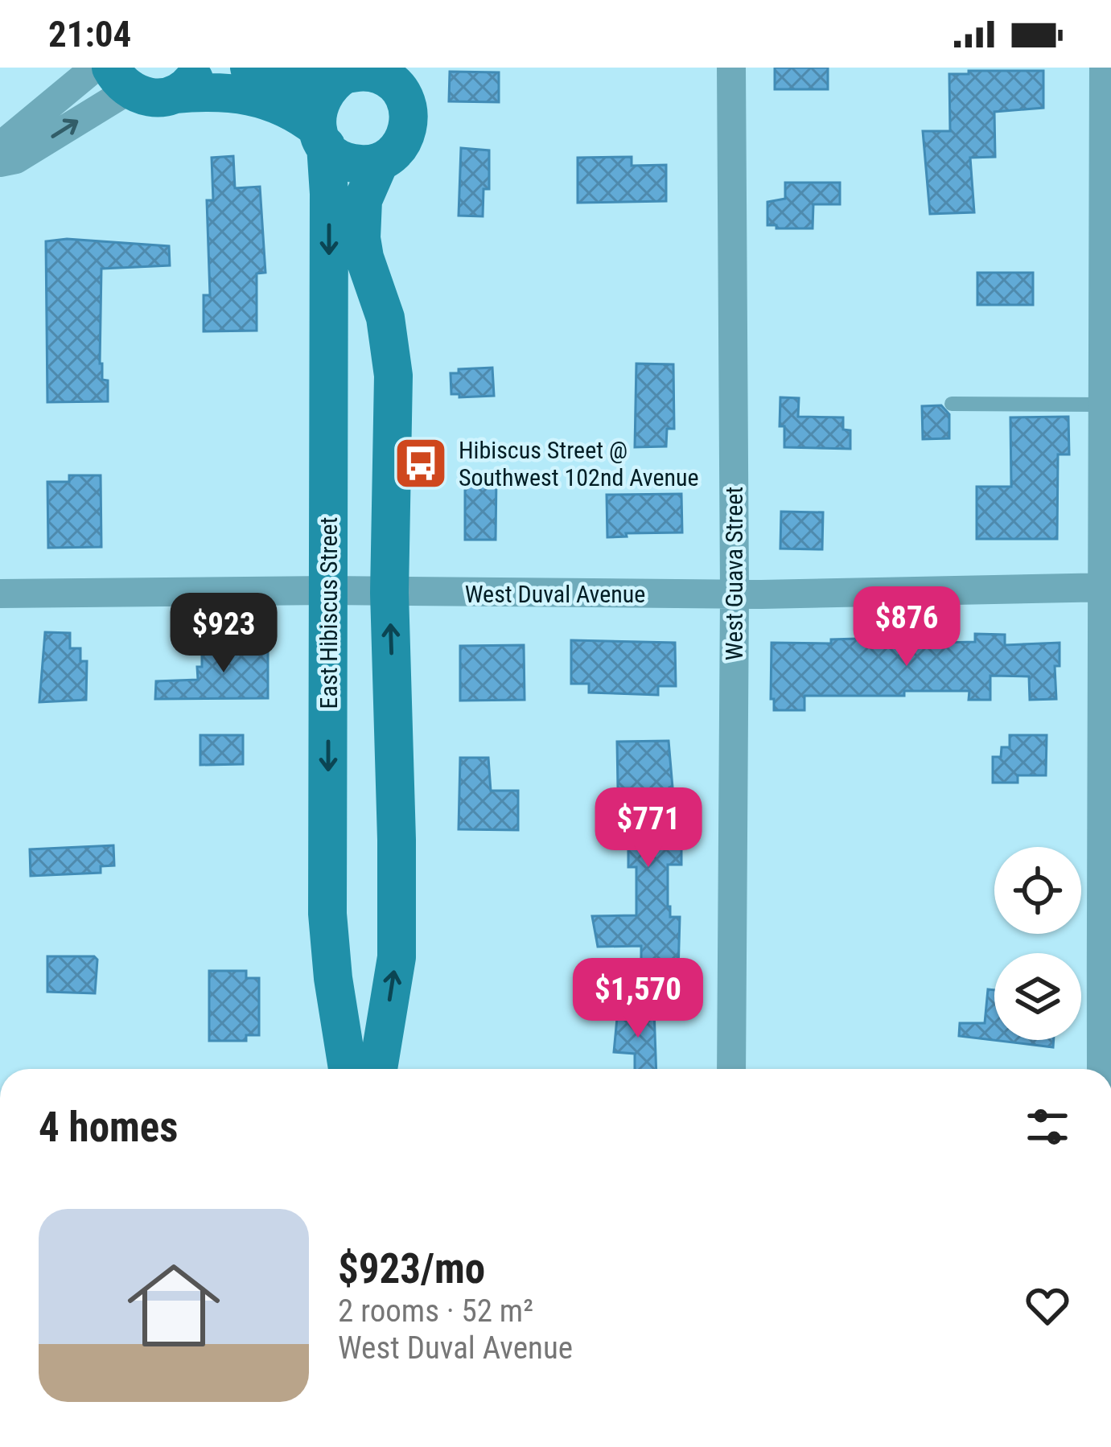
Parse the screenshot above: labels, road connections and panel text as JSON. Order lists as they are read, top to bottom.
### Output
{
  "streets": {
    "street": ["West Guava Street", "West Duval Avenue", "East Hibiscus Street"]
  },
  "crossings": [
    ["West Guava Street", "West Duval Avenue"],
    ["West Duval Avenue", "East Hibiscus Street"]
  ],
  "places": {
    "bus stop": ["Hibiscus Street @ Southwest 102nd Avenue"]
  },
  "page": {
    "status": "21:04",
    "price": [
      "$876",
      "$923",
      "$771",
      "$1,570"
    ],
    "heading": "4 homes",
    "list": [
      {
        "name": "$923/mo",
        "note": "2 rooms · 52 m² · West Duval Avenue"
      }
    ]
  }
}
